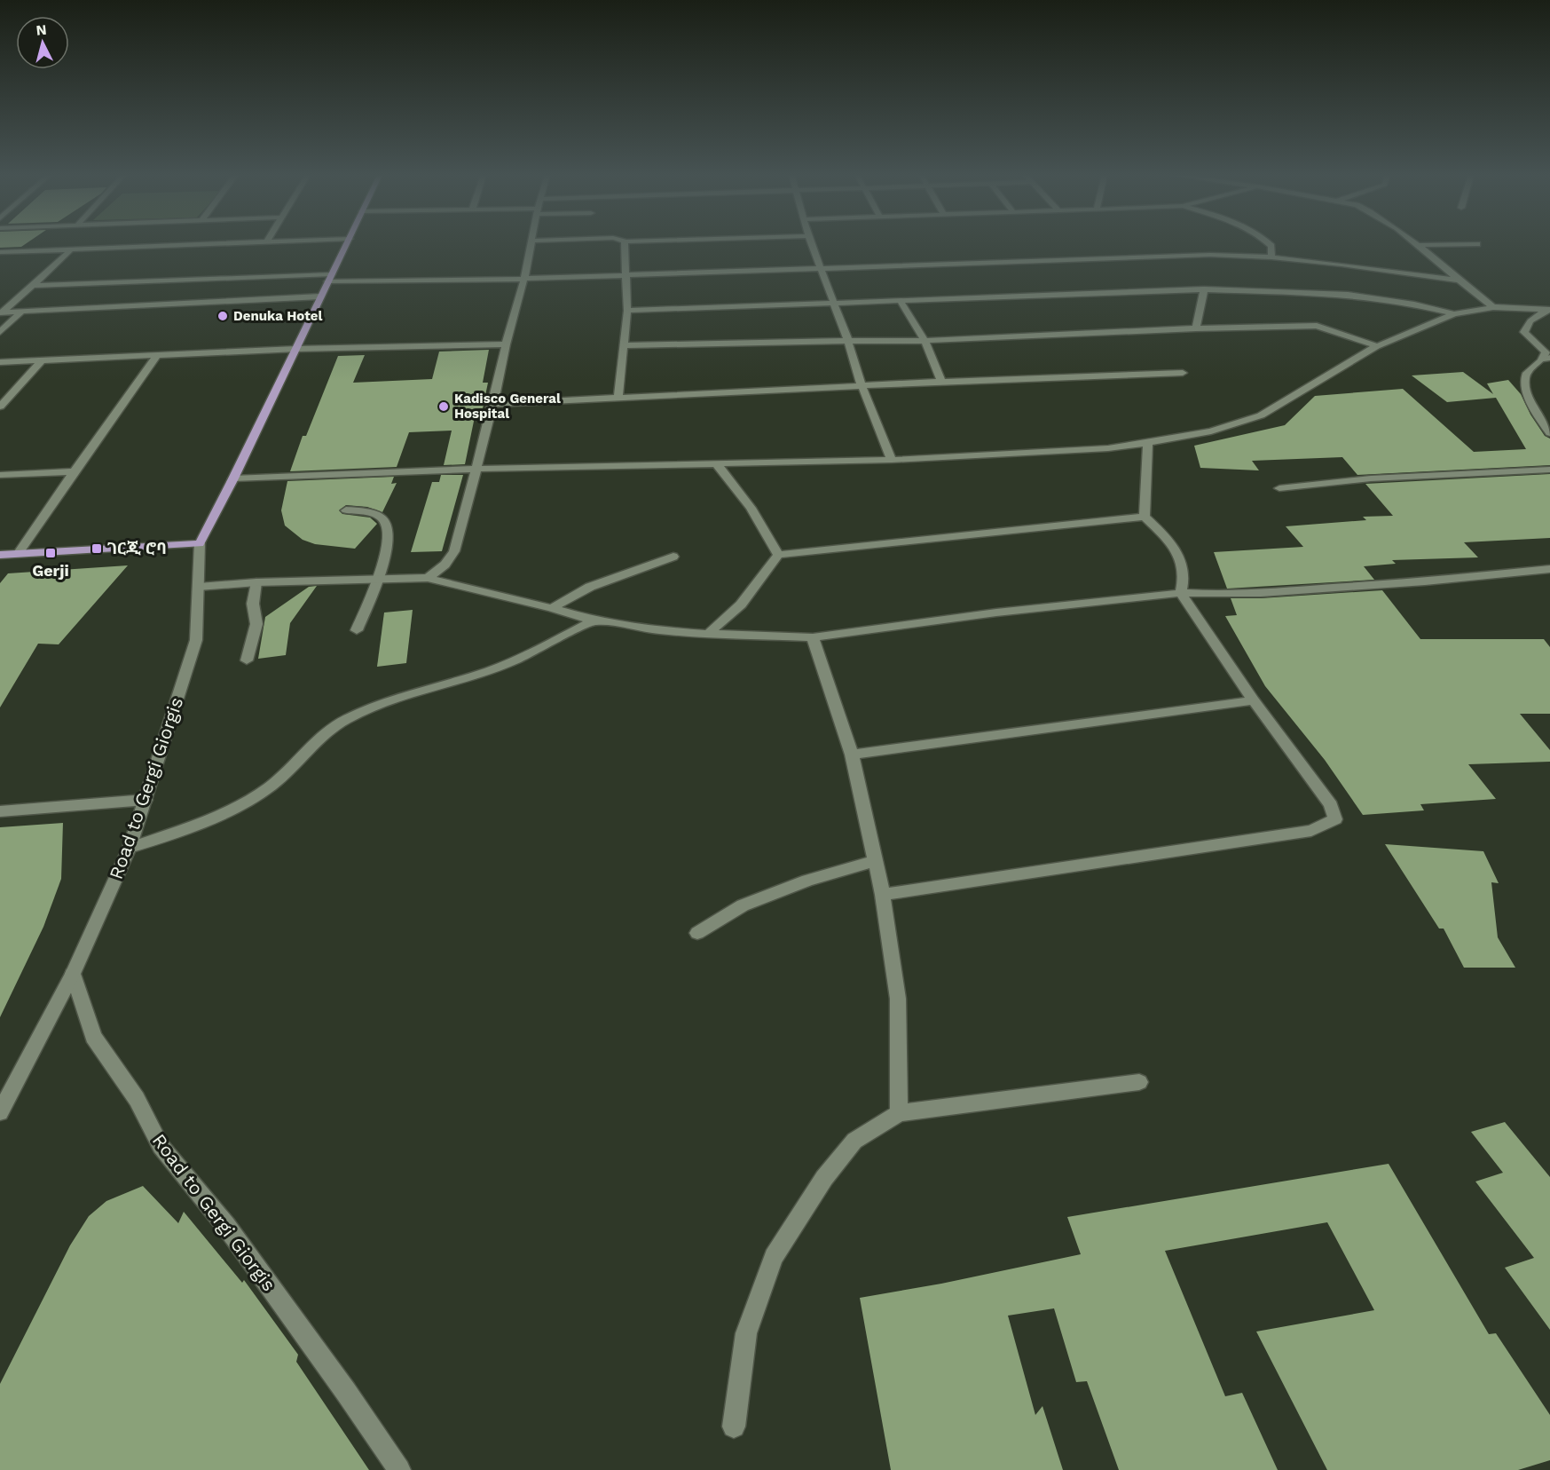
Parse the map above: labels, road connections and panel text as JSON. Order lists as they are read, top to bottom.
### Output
{
  "streets": {
    "street": ["Road to Gergi Giorgis"]
  },
  "places": {
    "other": ["Denuka Hotel", "Kadisco General Hospital"],
    "transit": ["ገርጂ ሮባ", "Gerji"]
  },
  "north": "top"
}
